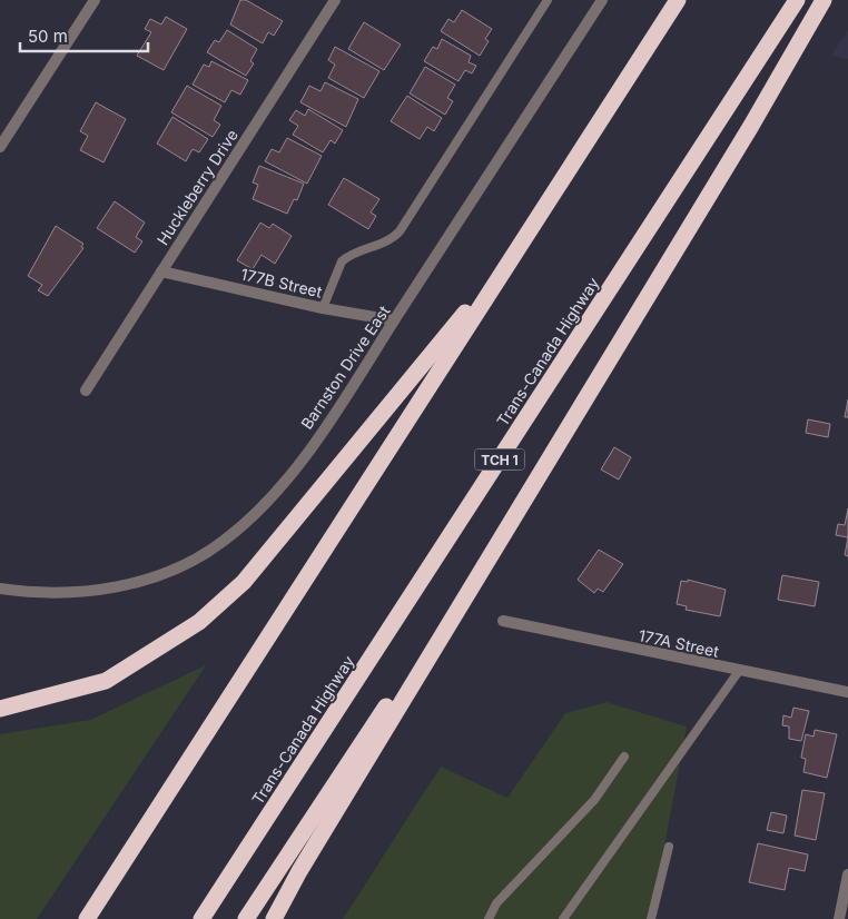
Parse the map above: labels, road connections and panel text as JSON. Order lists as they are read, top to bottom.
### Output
{
  "streets": {
    "highway": ["Trans-Canada Highway", "TCH 1"],
    "street": [
      "Huckleberry Drive",
      "177B Street",
      "Barnston Drive East",
      "177A Street"
    ]
  },
  "crossings": [
    ["Huckleberry Drive", "177B Street"],
    ["177B Street", "Barnston Drive East"]
  ],
  "scale_bar": "50 m"
}
